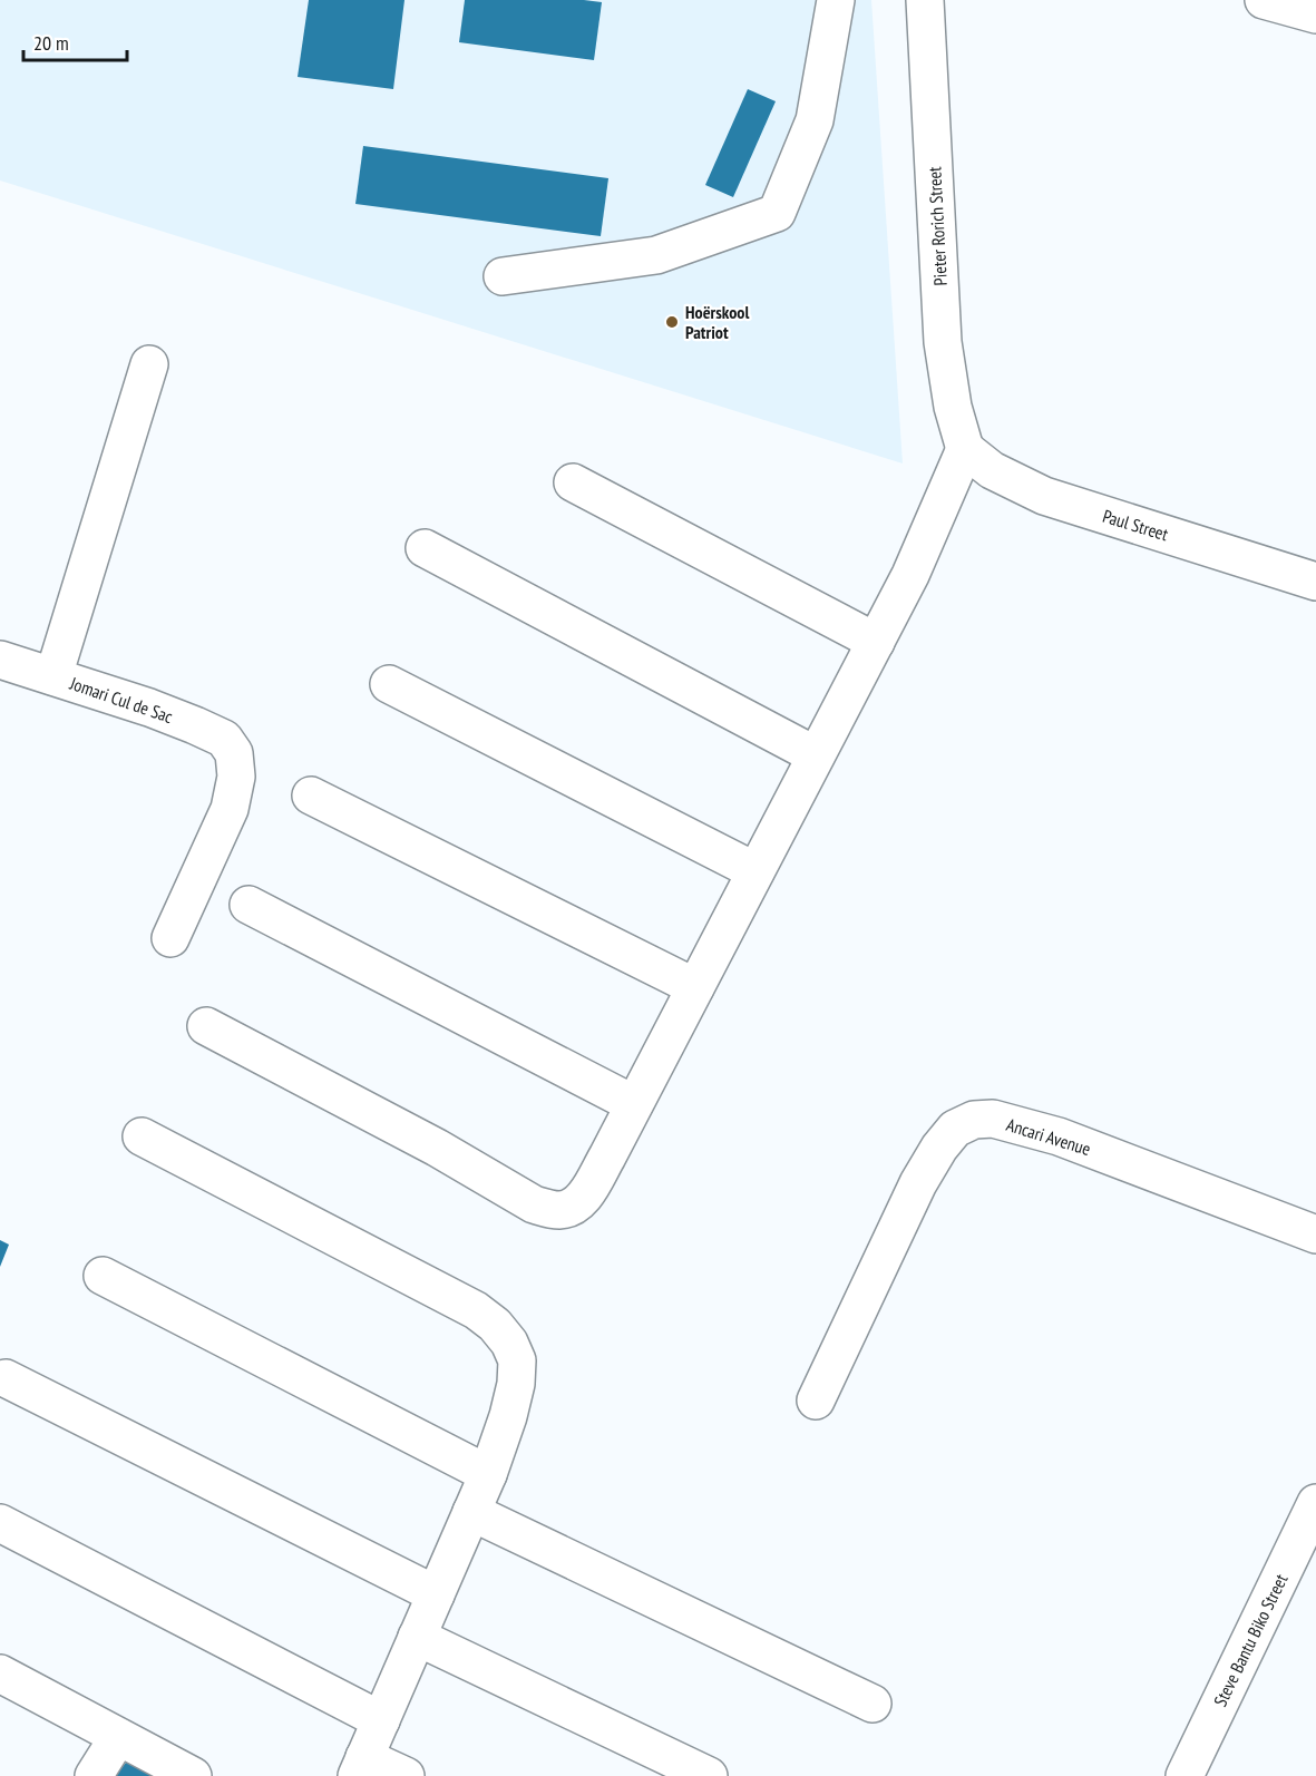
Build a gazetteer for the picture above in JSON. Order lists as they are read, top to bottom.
{
  "streets": {
    "street": [
      "Pieter Rorich Street",
      "Paul Street",
      "Jomari Cul de Sac",
      "Ancari Avenue",
      "Steve Bantu Biko Street"
    ]
  },
  "crossings": [
    ["Pieter Rorich Street", "Paul Street"]
  ],
  "places": ["Hoërskool Patriot"],
  "scale_bar": "20 m"
}
